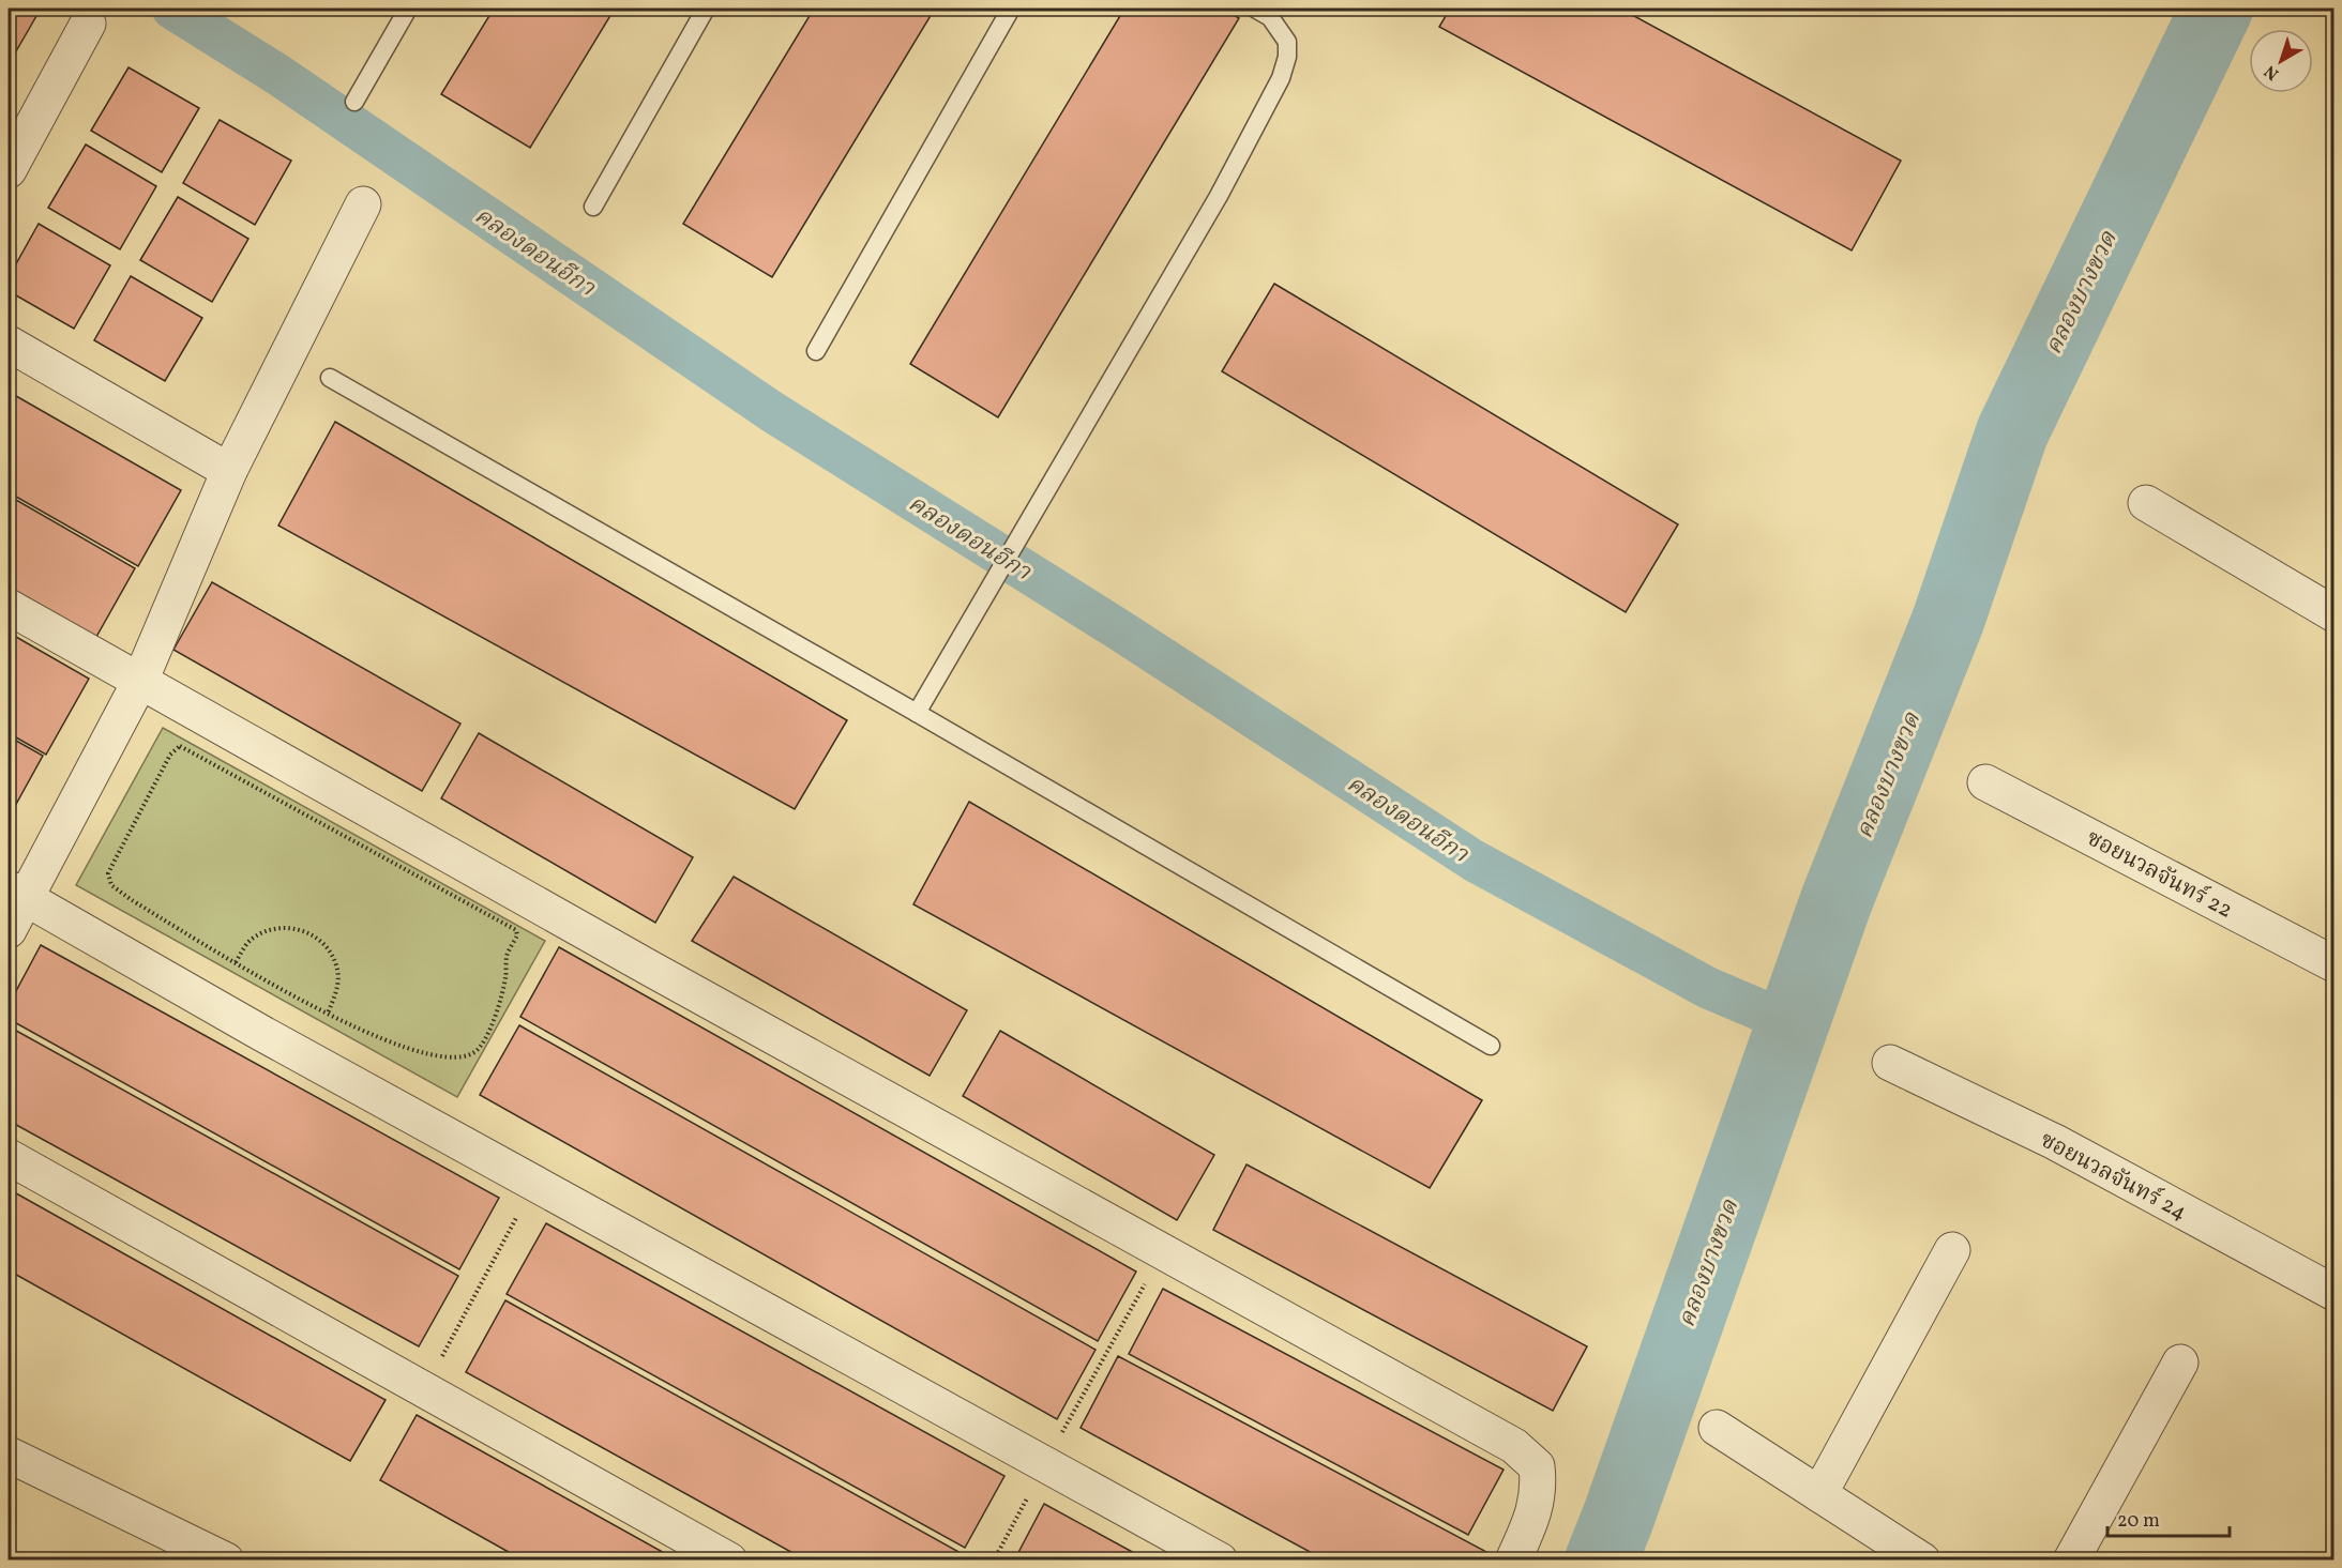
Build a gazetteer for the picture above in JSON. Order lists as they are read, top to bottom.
{
  "streets": {
    "street": ["ซอยนวลจันทร์ 22", "ซอยนวลจันทร์ 24"]
  },
  "water": ["คลองดอนอีกา", "คลองบางขวด"],
  "scale_bar": "20 m",
  "north": "bottom left"
}
